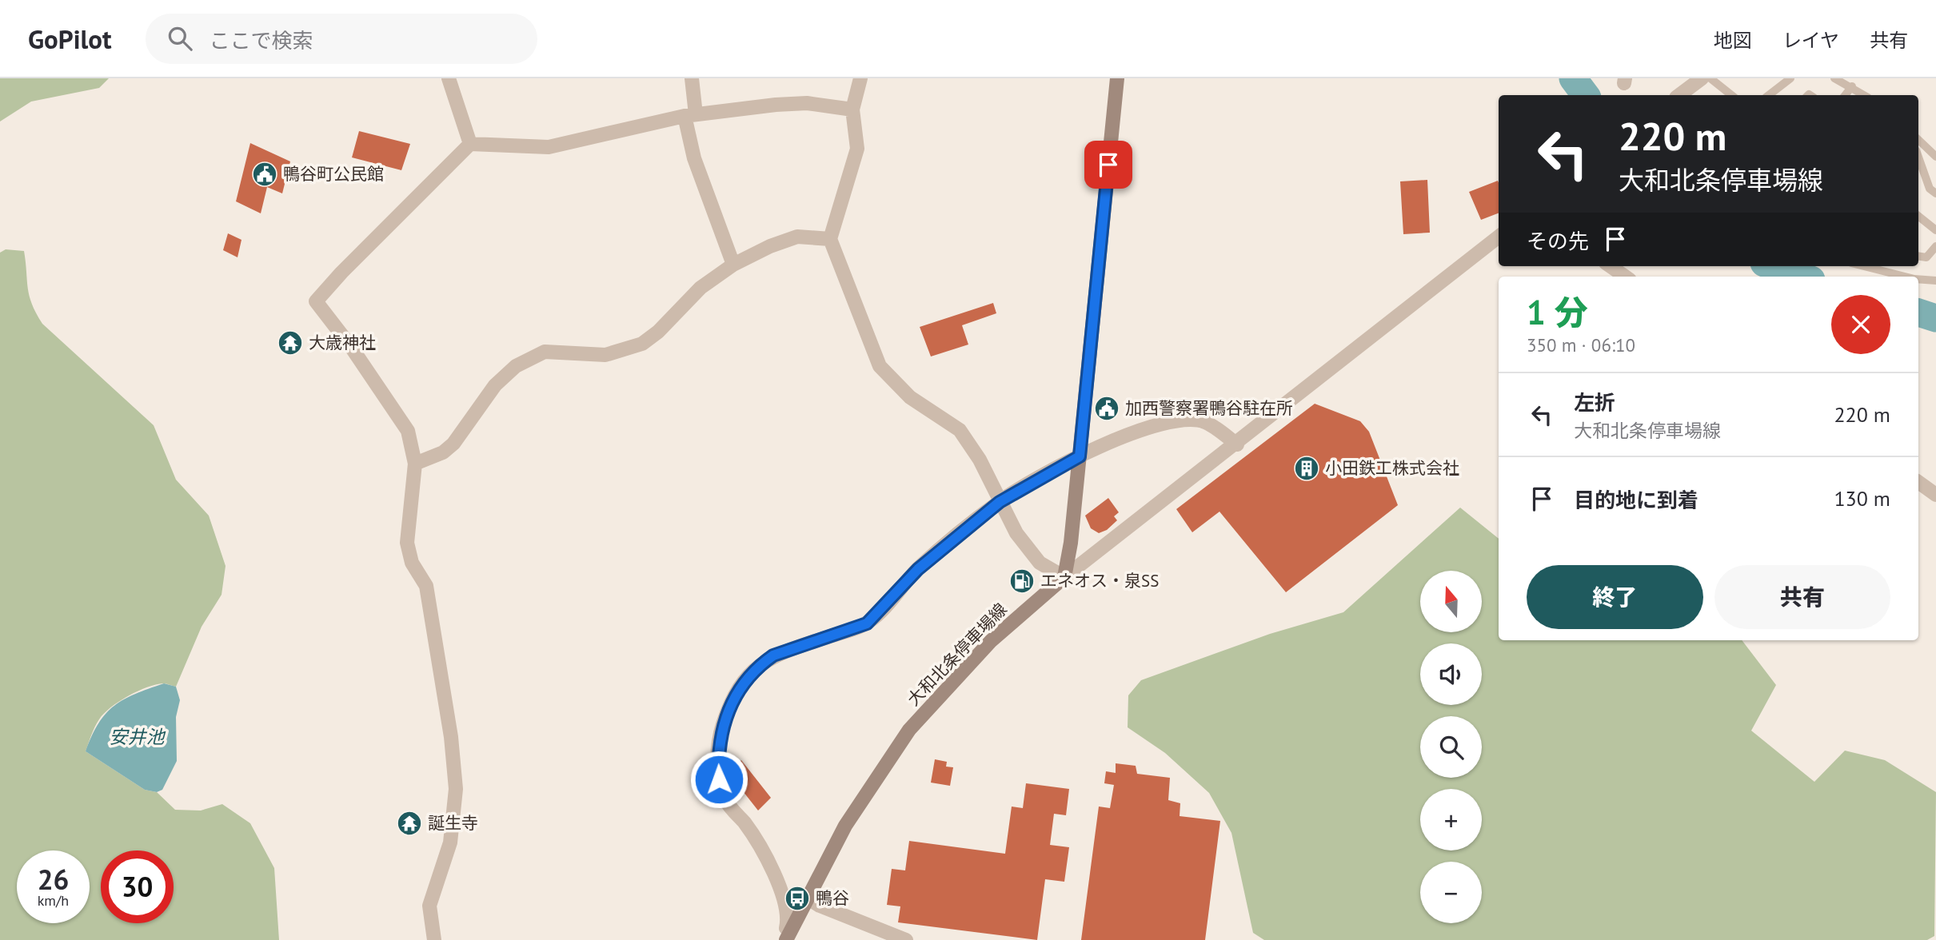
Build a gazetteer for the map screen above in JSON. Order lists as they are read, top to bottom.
{
  "streets": {
    "main road": ["大和北条停車場線"]
  },
  "water": ["安井池"],
  "places": {
    "public building": ["鴨谷町公民館", "加西警察署鴨谷駐在所"],
    "temple": ["大歳神社", "誕生寺"],
    "building": ["小田鉄工株式会社"],
    "fuel station": ["エネオス・泉SS"],
    "bus stop": ["鴨谷"]
  },
  "north": "top",
  "page": {
    "header": "GoPilot",
    "search": "ここで検索",
    "nav": ["地図", "レイヤ", "共有"],
    "turn": ["220 m", "大和北条停車場線"],
    "then": "その先",
    "heading": ["1 分", "350 m · 06:10"],
    "list": [
      {
        "name": "左折",
        "note": "大和北条停車場線",
        "value": "220 m"
      },
      {
        "name": "目的地に到着",
        "value": "130 m"
      }
    ],
    "buttons": ["終了", "共有"],
    "map_buttons": ["+", "−"],
    "speed": "26 km/h",
    "limit": "30"
  }
}
